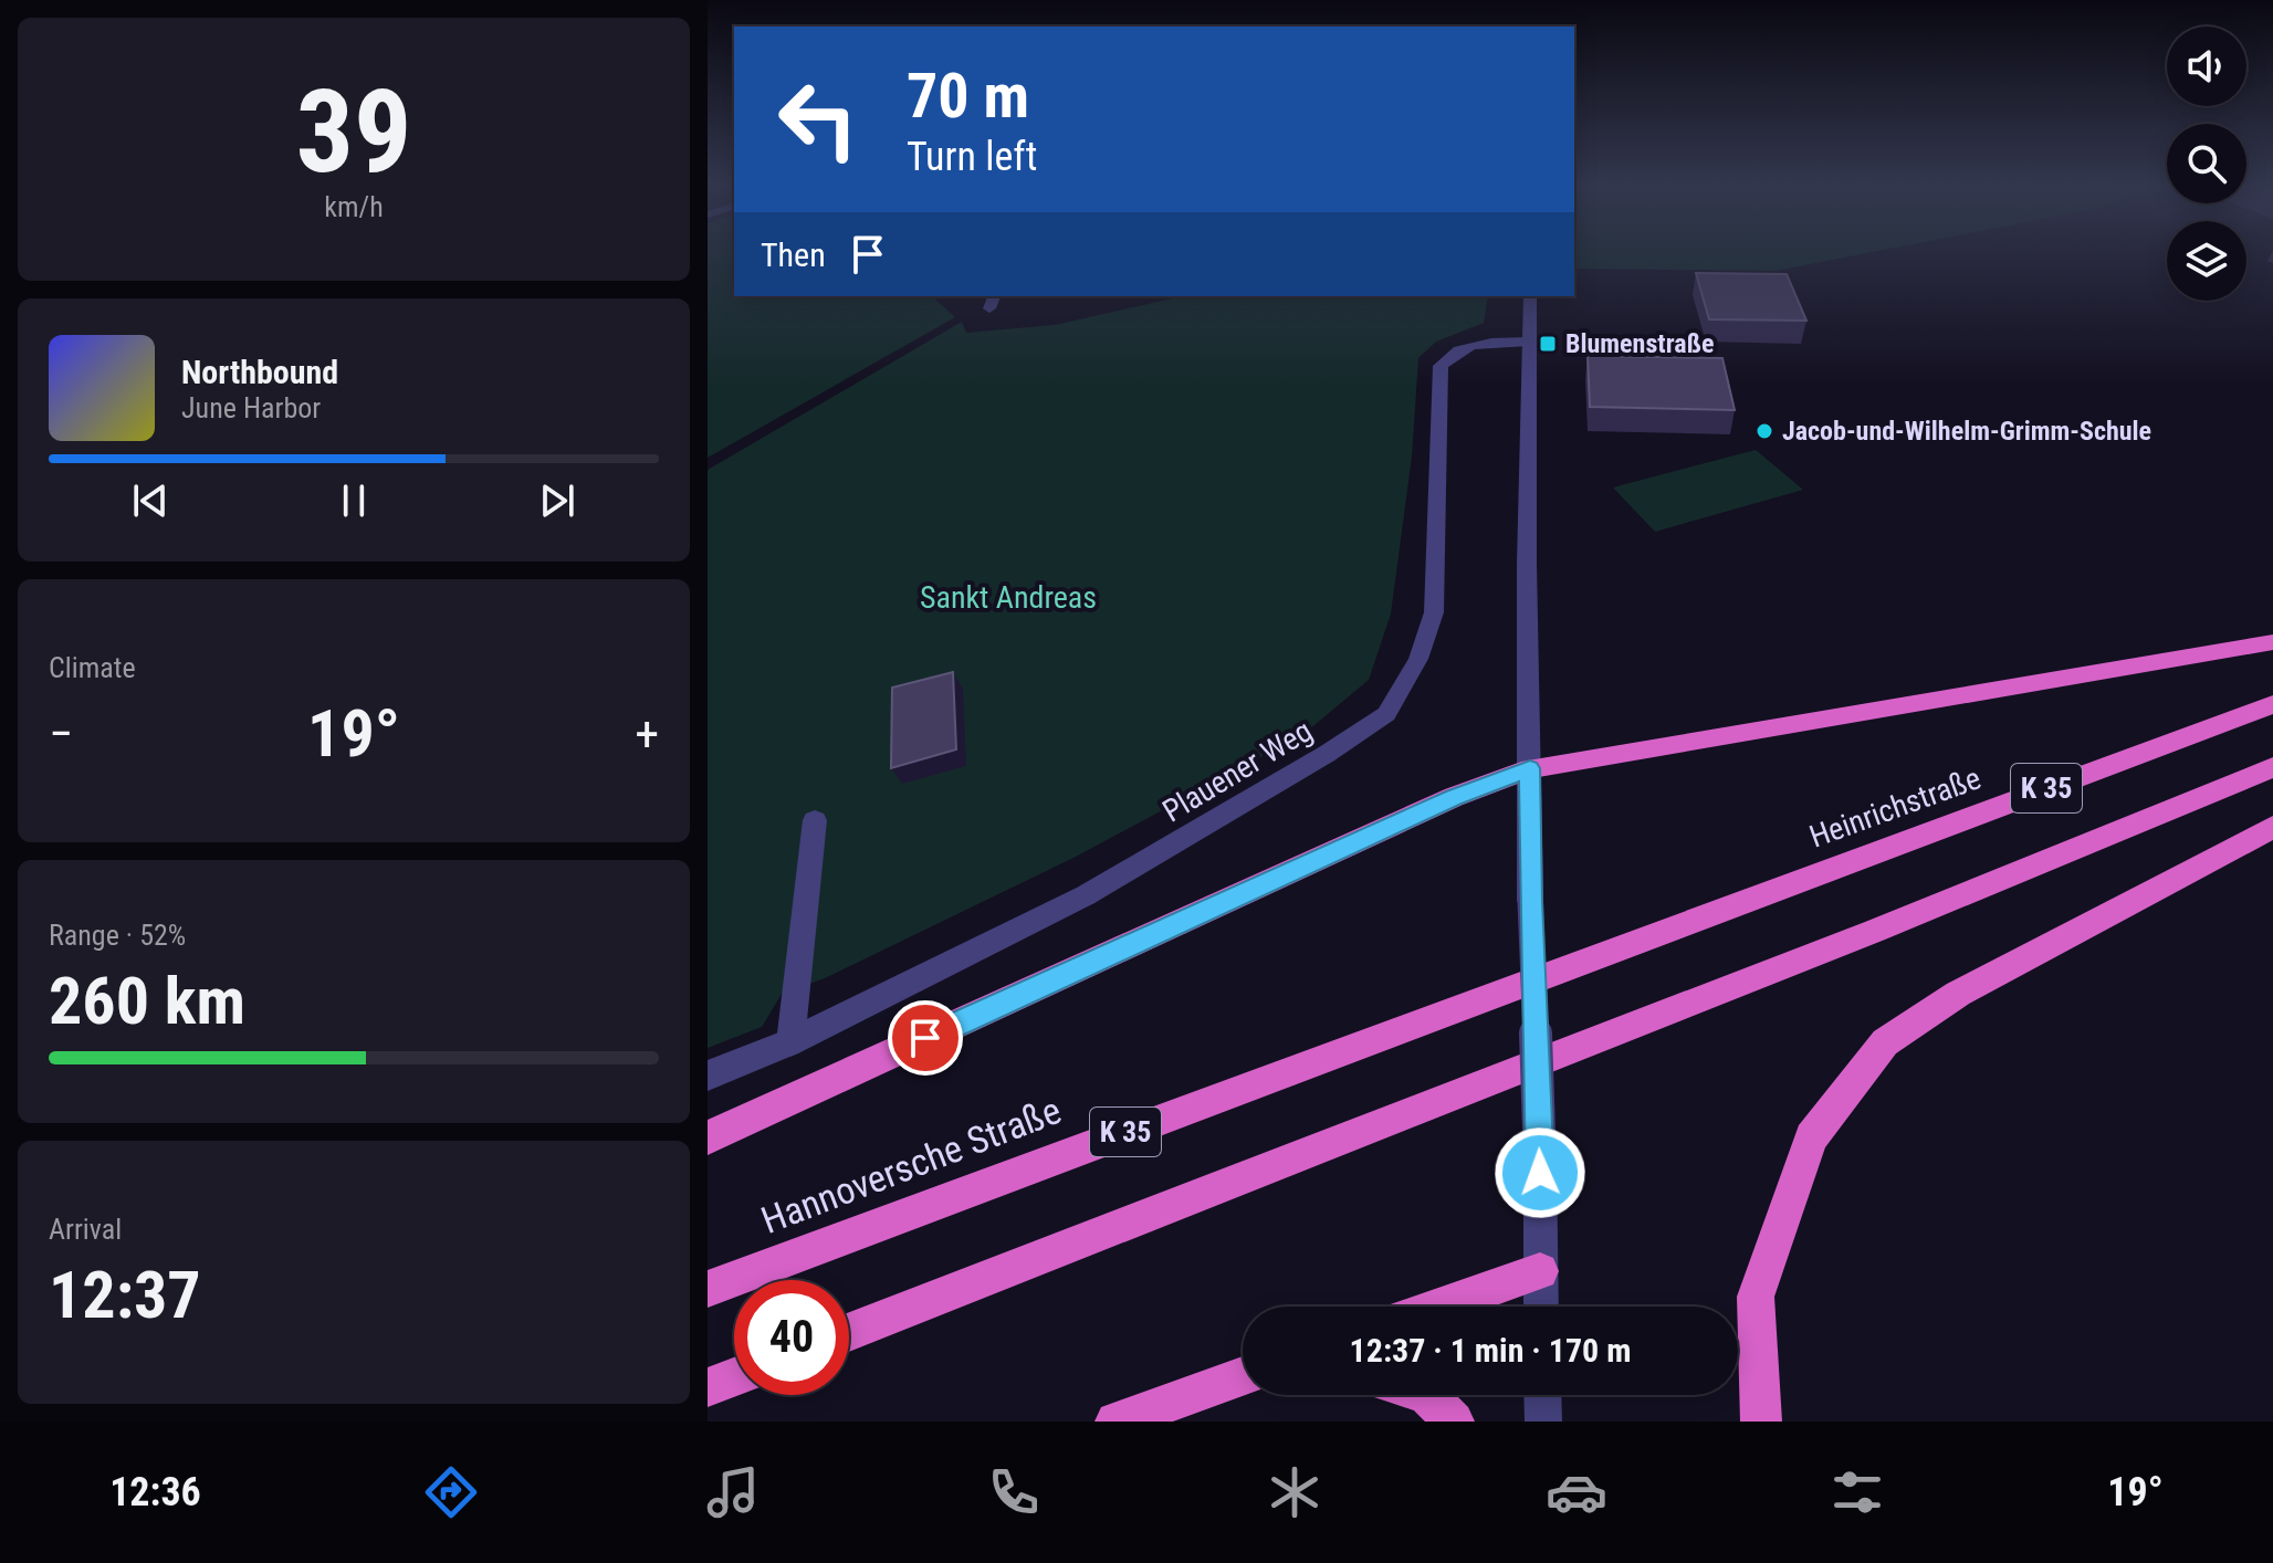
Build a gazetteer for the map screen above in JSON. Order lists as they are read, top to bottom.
{
  "streets": {
    "highway": ["K 35", "Heinrichstraße", "Hannoversche Straße"],
    "street": ["Plauener Weg"]
  },
  "crossings": [
    ["Heinrichstraße", "Hannoversche Straße"]
  ],
  "parks": ["Sankt Andreas"],
  "places": {
    "transit": ["Blumenstraße"],
    "other": ["Jacob-und-Wilhelm-Grimm-Schule"]
  },
  "page": {
    "tile": [
      ["39", "km/h"],
      "Climate",
      ["Range · 52%", "260 km"],
      ["Arrival", "12:37"]
    ],
    "turn": ["70 m", "Turn left"],
    "then": "Then",
    "song": ["Northbound", "June Harbor"],
    "heat": ["−", "19°", "+"],
    "limit": "40",
    "trip": "12:37 · 1 min · 170 m",
    "tabs": ["12:36", "19°"]
  }
}
